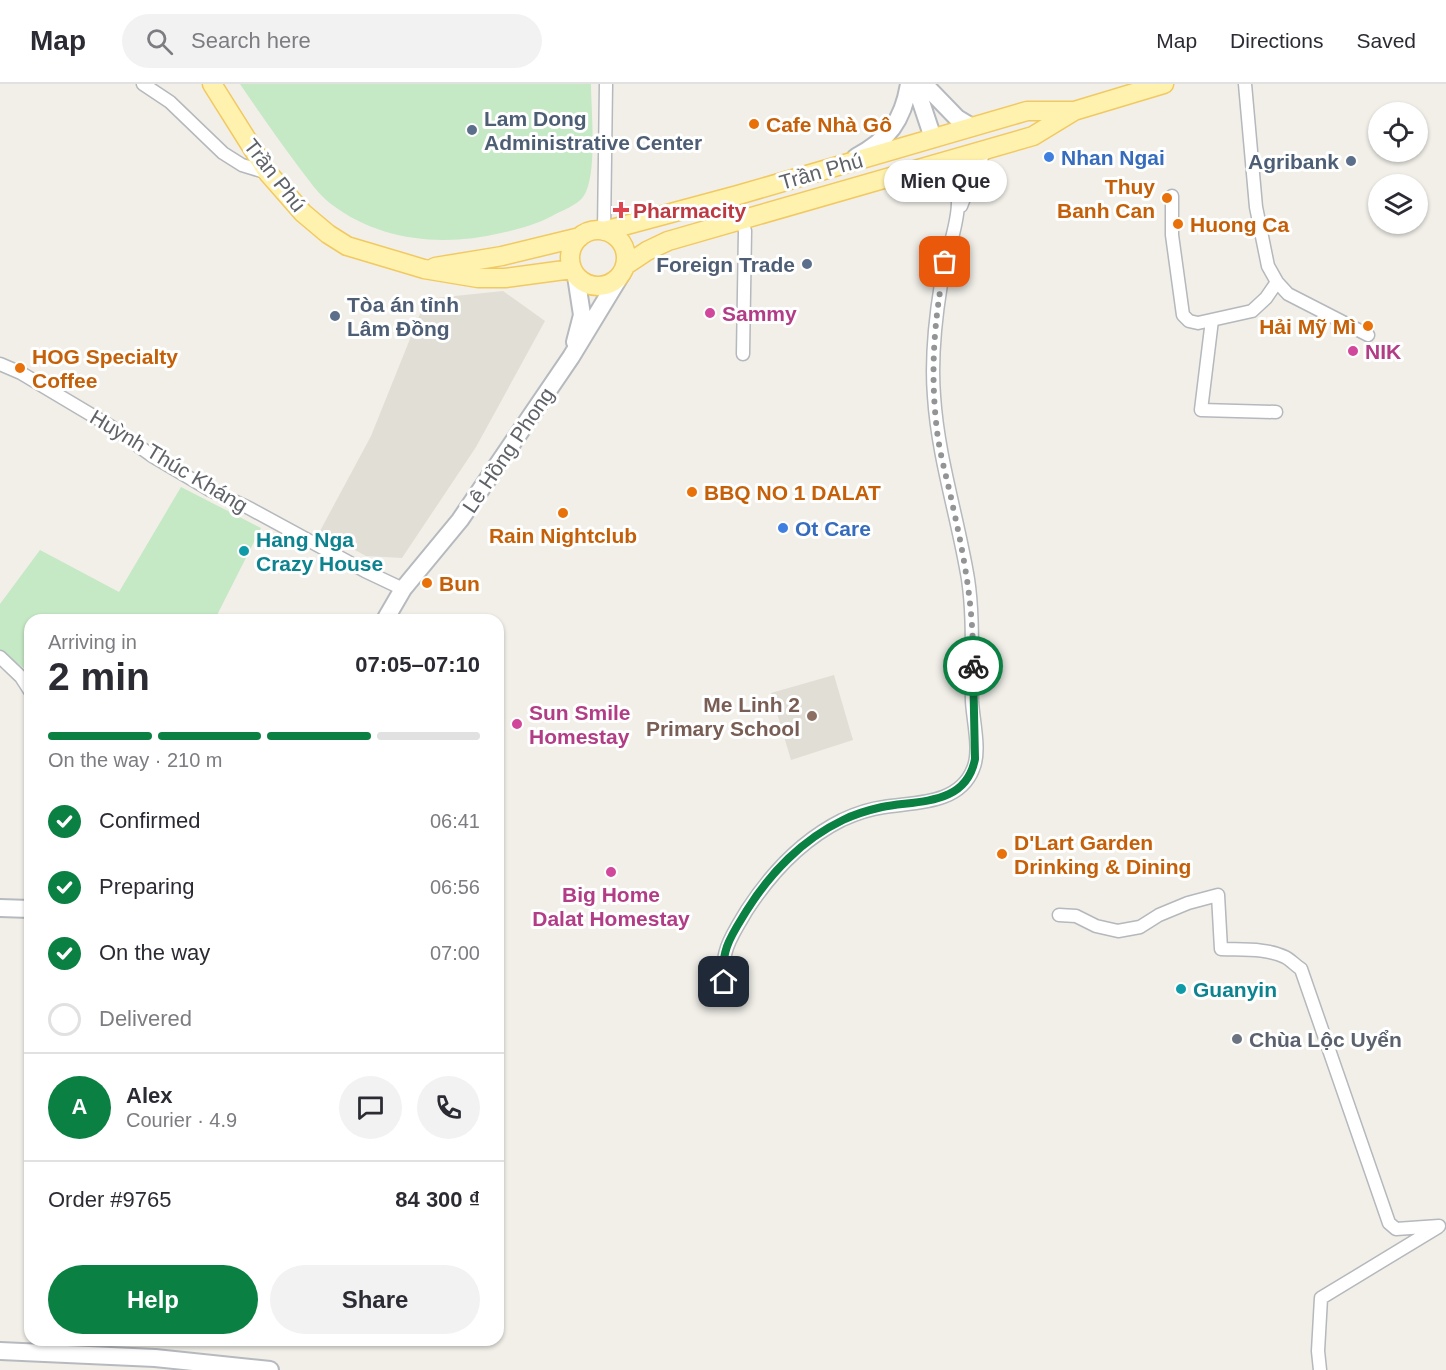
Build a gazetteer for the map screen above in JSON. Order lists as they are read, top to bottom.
{
  "streets": {
    "main road": ["Trần Phú"],
    "street": ["Lê Hồng Phong", "Huỳnh Thúc Kháng"]
  },
  "crossings": [
    ["Trần Phú", "Lê Hồng Phong"],
    ["Lê Hồng Phong", "Huỳnh Thúc Kháng"]
  ],
  "places": {
    "other": [
      "Cafe Nhà Gô",
      "Lam Dong Administrative Center",
      "Nhan Ngai",
      "Agribank",
      "Thuy Banh Can",
      "Huong Ca",
      "Mien Que",
      "Foreign Trade",
      "Sammy",
      "Tòa án tỉnh Lâm Đồng",
      "Hải Mỹ Mì",
      "NIK",
      "HOG Specialty Coffee",
      "BBQ NO 1 DALAT",
      "Rain Nightclub",
      "Ot Care",
      "Hang Nga Crazy House",
      "Bun",
      "Me Linh 2 Primary School",
      "Sun Smile Homestay",
      "D'Lart Garden Drinking & Dining",
      "Big Home Dalat Homestay",
      "Guanyin",
      "Chùa Lộc Uyển"
    ],
    "health": ["Pharmacity"]
  },
  "page": {
    "header": "Map",
    "search": "Search here",
    "nav": ["Map", "Directions", "Saved"],
    "bubble": "Mien Que",
    "heading": ["2 min", "Arriving in", "07:05–07:10"],
    "panel": [
      "Alex",
      "Courier · 4.9",
      "Order #9765",
      "84 300 ₫"
    ],
    "bar": "On the way · 210 m",
    "list": [
      ["Confirmed", "06:41"],
      ["Preparing", "06:56"],
      ["On the way", "07:00"],
      "Delivered"
    ],
    "round": "A",
    "buttons": ["Help", "Share"]
  }
}
